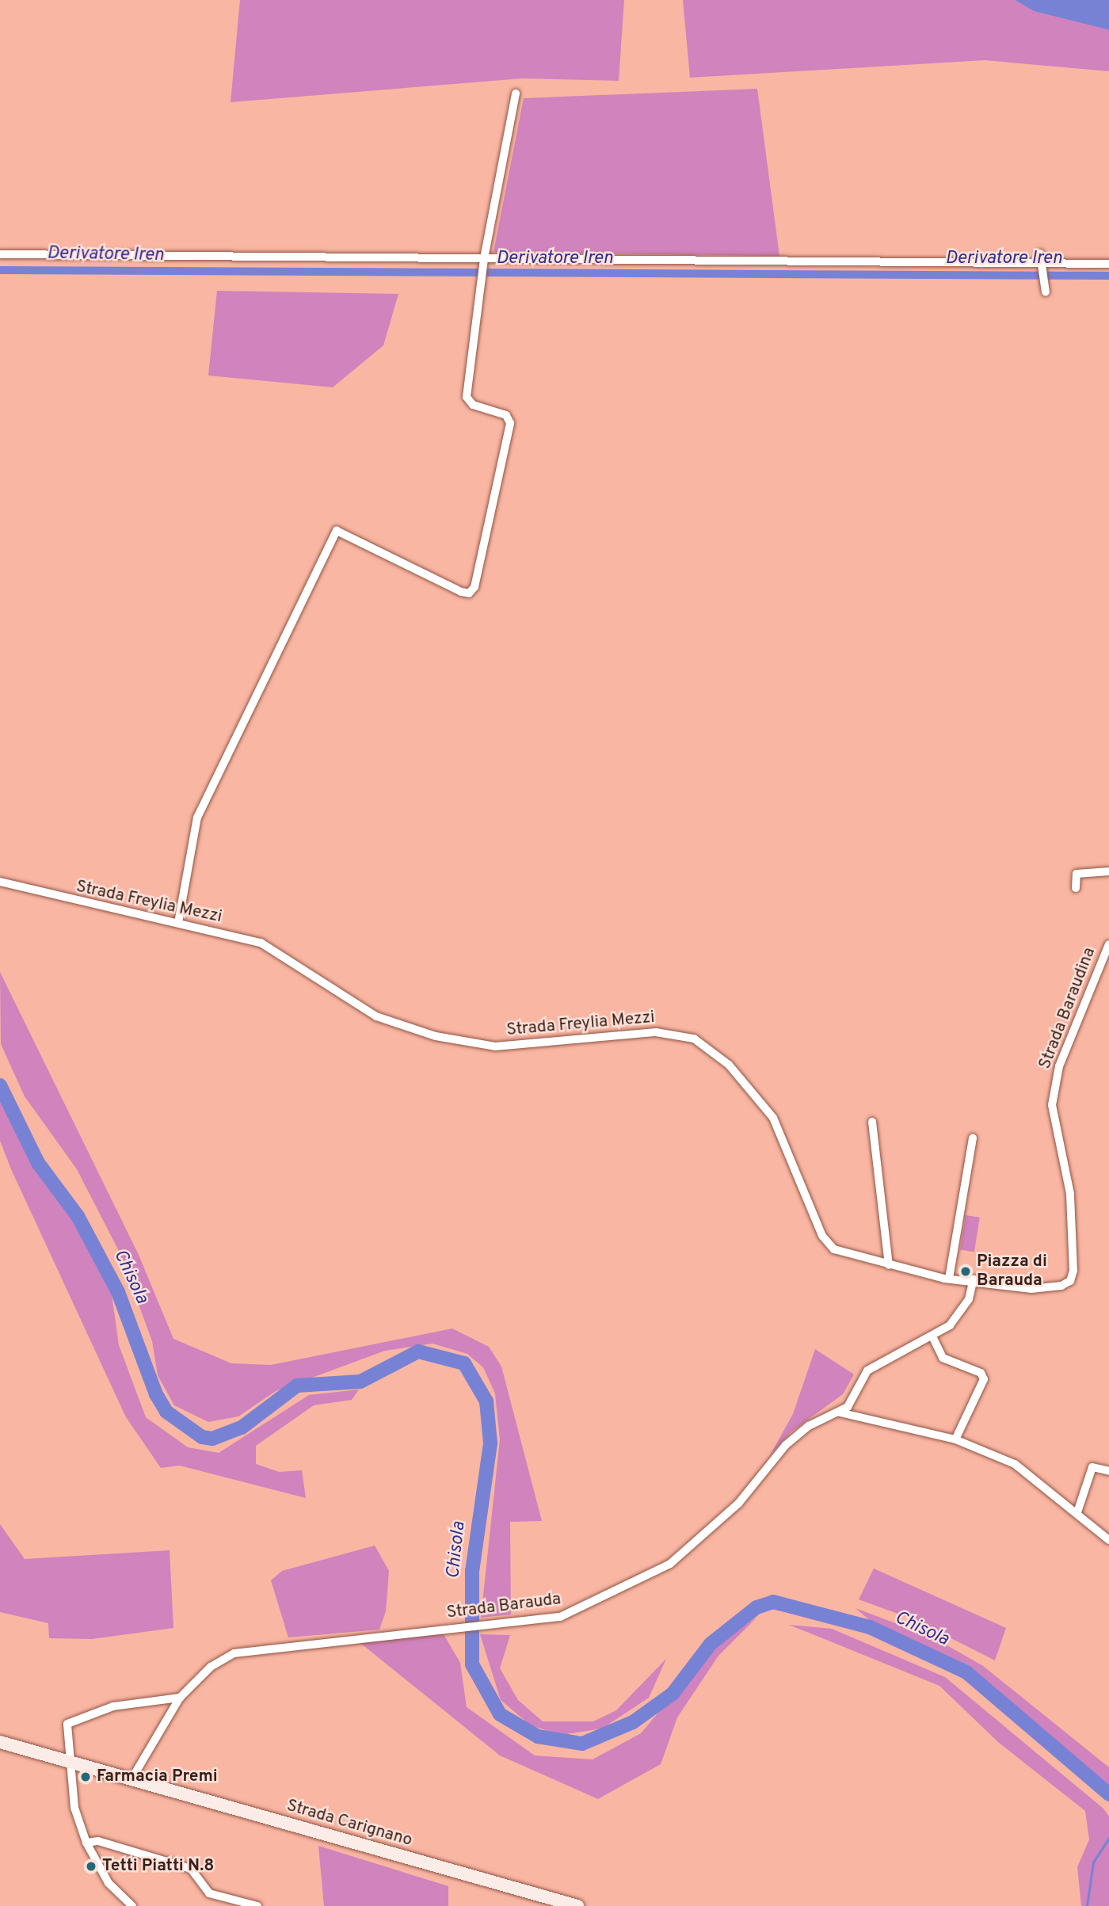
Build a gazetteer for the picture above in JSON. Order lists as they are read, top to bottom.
{
  "streets": {
    "main road": ["Strada Carignano"],
    "street": ["Strada Freylia Mezzi", "Strada Baraudina", "Strada Barauda"]
  },
  "crossings": [
    ["Strada Freylia Mezzi", "Strada Baraudina"],
    ["Strada Barauda", "Strada Carignano"]
  ],
  "water": ["Derivatore Iren", "Chisola"],
  "places": ["Piazza di Barauda", "Farmacia Premi", "Tetti Piatti N.8"]
}
